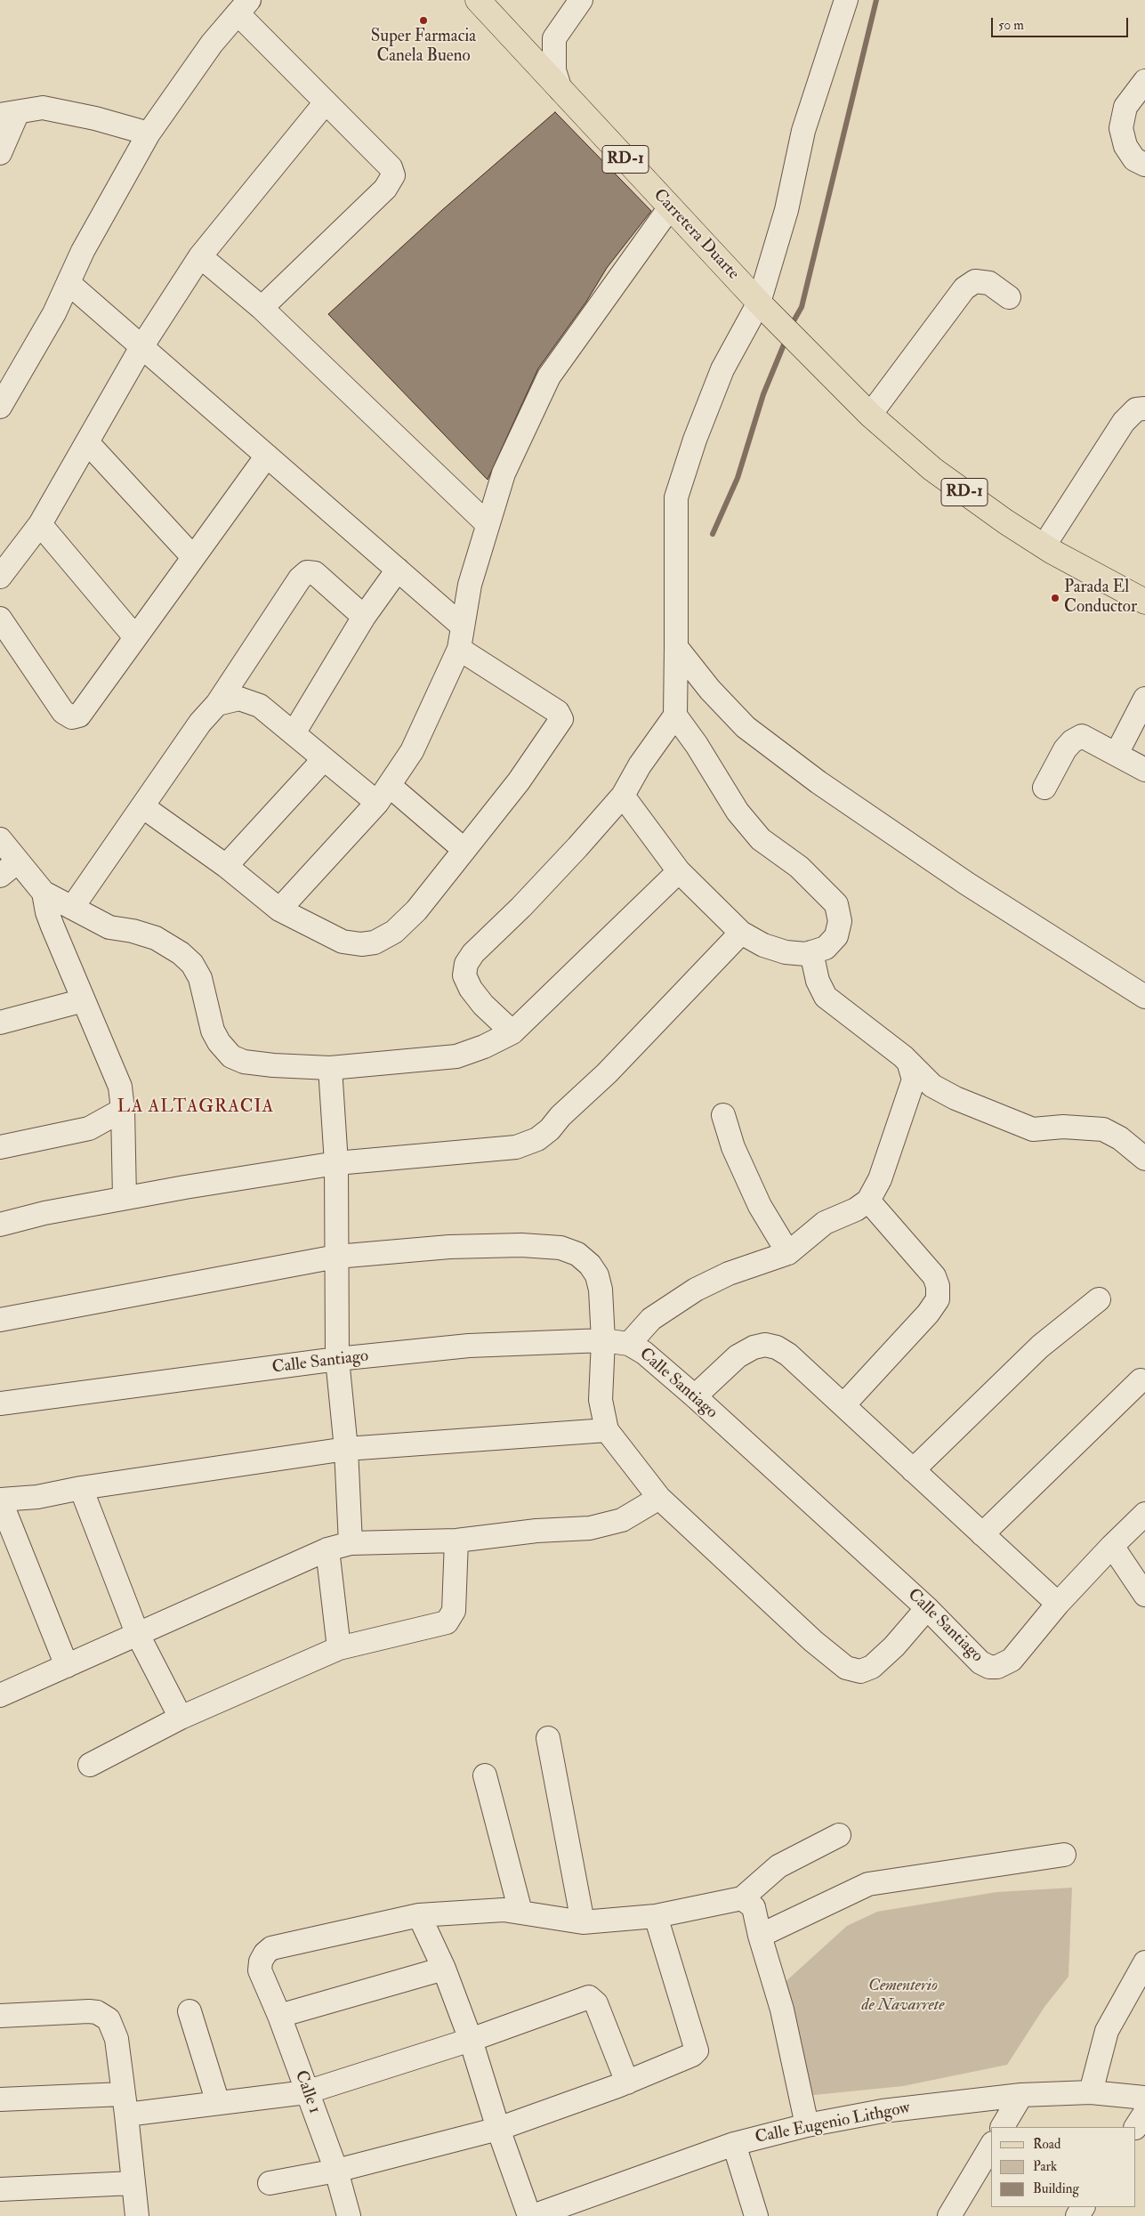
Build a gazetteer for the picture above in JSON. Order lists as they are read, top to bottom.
{
  "streets": {
    "main road": ["RD-1", "Carretera Duarte"],
    "street": ["Calle Santiago", "Calle 1", "Calle Eugenio Lithgow"]
  },
  "crossings": [
    ["RD-1", "Carretera Duarte"]
  ],
  "districts": ["LA ALTAGRACIA"],
  "parks": ["Cementerio de Navarrete"],
  "places": ["Super Farmacia Canela Bueno", "Parada El Conductor"],
  "legend": ["Road", "Park", "Building"],
  "scale_bar": "50 m"
}
